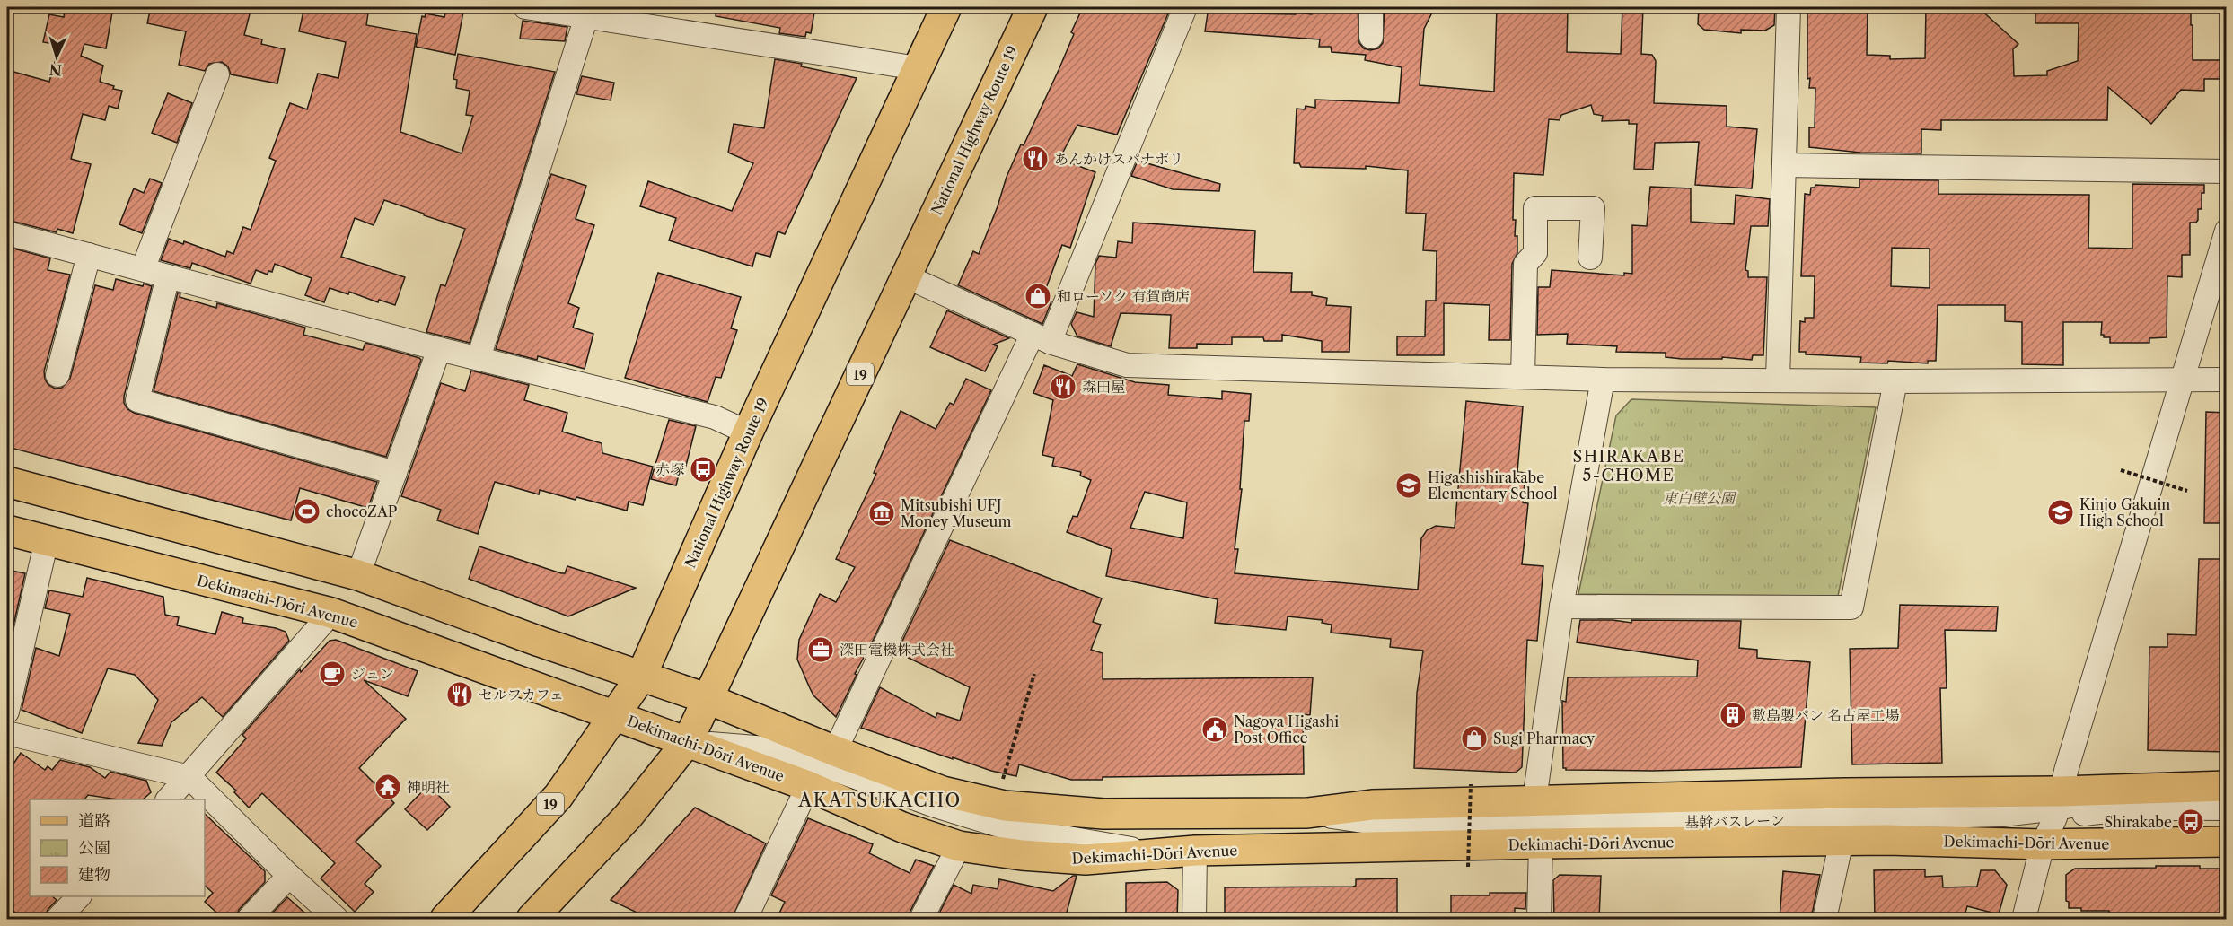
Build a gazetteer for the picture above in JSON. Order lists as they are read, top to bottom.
{
  "streets": {
    "main road": ["National Highway Route 19", "19", "Dekimachi-Dōri Avenue"]
  },
  "crossings": [
    ["National Highway Route 19", "Dekimachi-Dōri Avenue"]
  ],
  "districts": ["SHIRAKABE 5-CHOME", "AKATSUKACHO"],
  "parks": ["東白壁公園"],
  "places": {
    "restaurant": ["あんかけスパナポリ", "森田屋", "セルフカフェ"],
    "shop": ["和ローソク 有賀商店", "Sugi Pharmacy"],
    "bus stop": ["赤塚", "Shirakabe"],
    "school or university": ["Higashishirakabe Elementary School", "Kinjo Gakuin High School"],
    "sports": ["chocoZAP"],
    "museum": ["Mitsubishi UFJ Money Museum"],
    "office": ["深田電機株式会社"],
    "cafe": ["ジュン"],
    "building": ["敷島製パン 名古屋工場"],
    "public building": ["Nagoya Higashi Post Office"],
    "temple": ["神明社"]
  },
  "legend": ["道路", "公園", "建物"],
  "north": "bottom"
}
